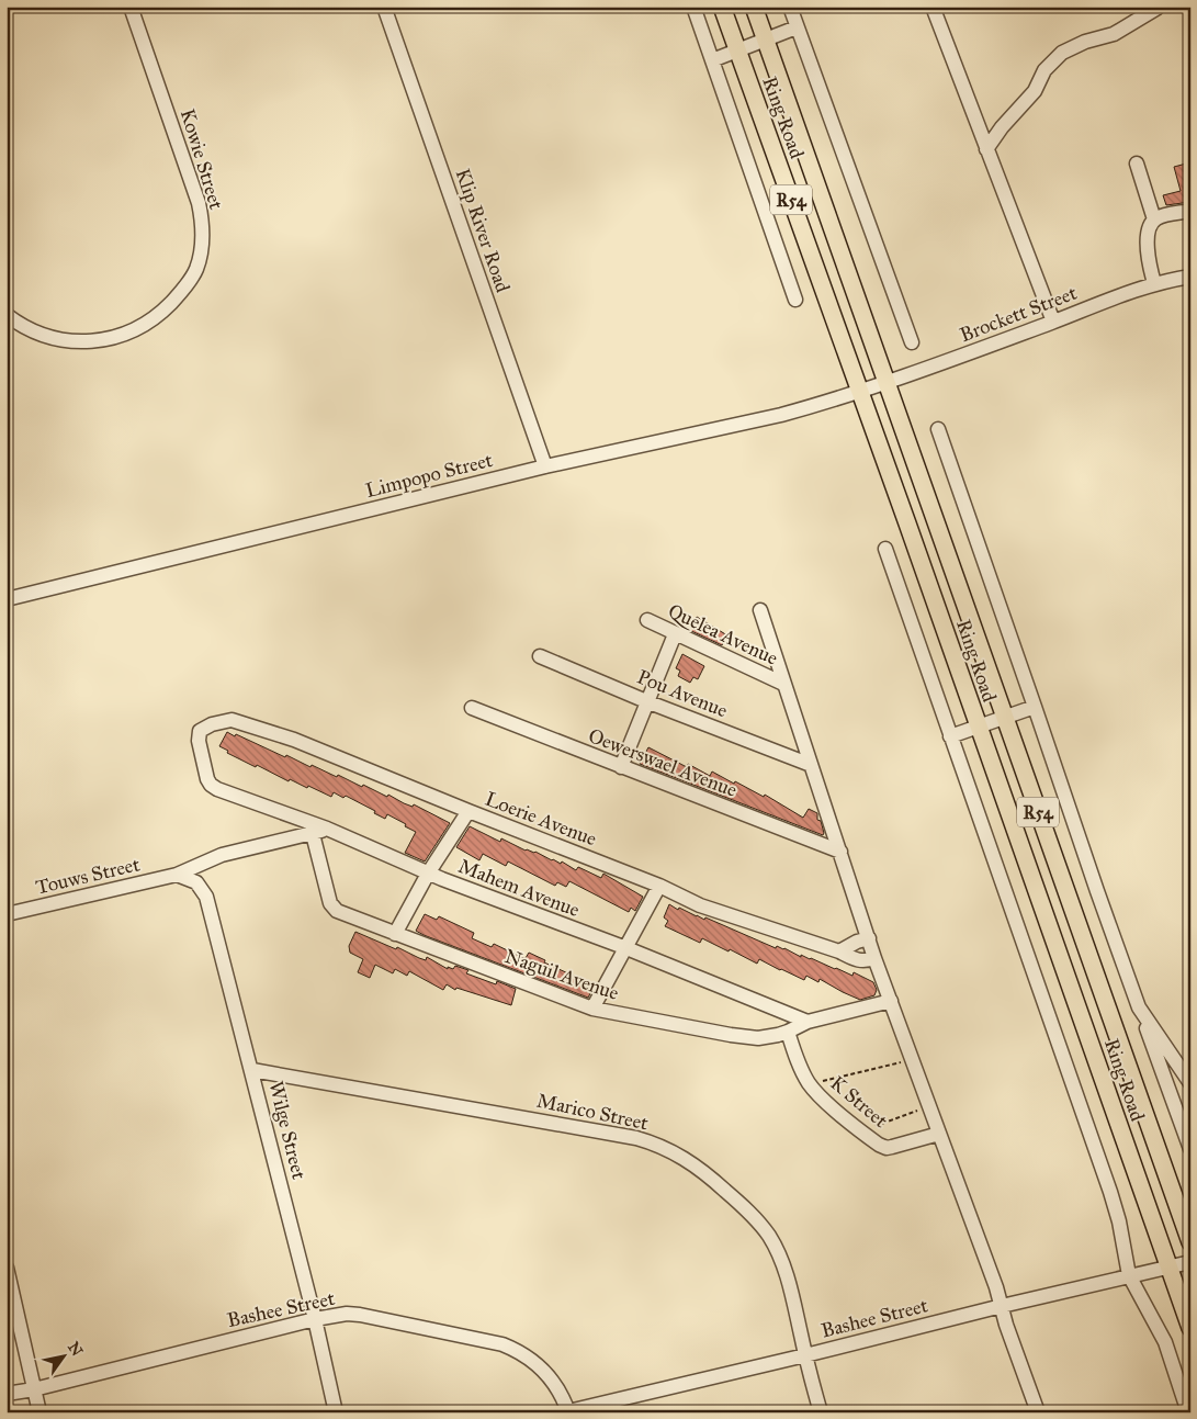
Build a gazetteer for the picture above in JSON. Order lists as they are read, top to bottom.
{
  "streets": {
    "main road": ["Ring Road", "R54"],
    "street": [
      "Kowie Street",
      "Klip River Road",
      "Brockett Street",
      "Limpopo Street",
      "Quelea Avenue",
      "Pou Avenue",
      "Oewerswael Avenue",
      "Loerie Avenue",
      "Touws Street",
      "Mahem Avenue",
      "Naguil Avenue",
      "K Street",
      "Marico Street",
      "Wilge Street",
      "Bashee Street"
    ]
  },
  "crossings": [
    ["Ring Road", "Brockett Street"],
    ["Ring Road", "Limpopo Street"],
    ["Ring Road", "Bashee Street"],
    ["Klip River Road", "Limpopo Street"],
    ["Brockett Street", "Limpopo Street"],
    ["Loerie Avenue", "Mahem Avenue"],
    ["Touws Street", "Mahem Avenue"],
    ["Touws Street", "Naguil Avenue"],
    ["Touws Street", "Wilge Street"],
    ["Mahem Avenue", "Naguil Avenue"],
    ["Naguil Avenue", "K Street"],
    ["Marico Street", "Wilge Street"],
    ["Marico Street", "Bashee Street"],
    ["Wilge Street", "Bashee Street"]
  ],
  "north": "top right"
}
